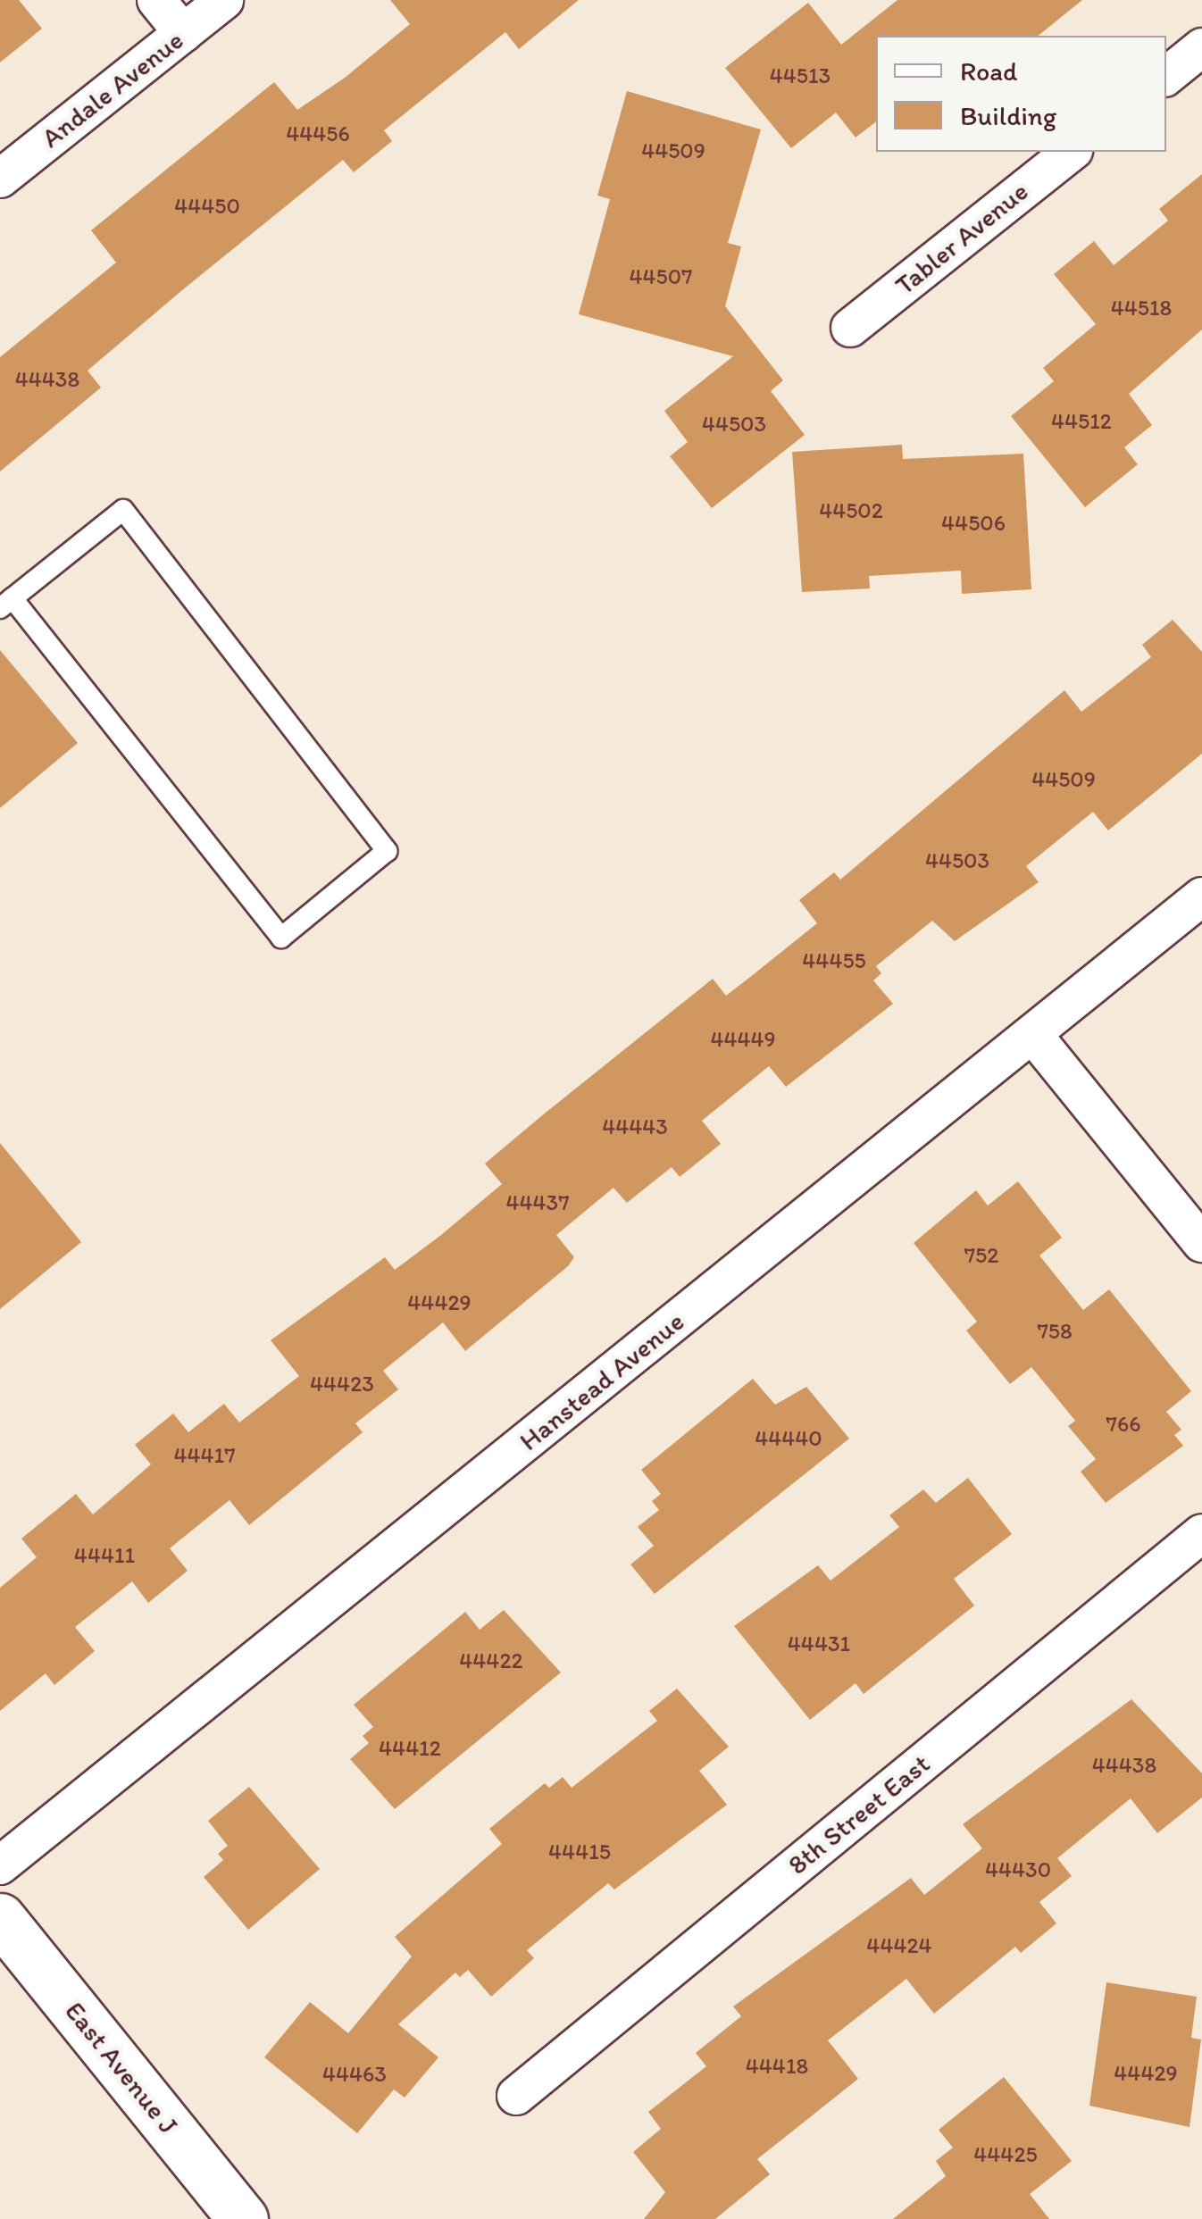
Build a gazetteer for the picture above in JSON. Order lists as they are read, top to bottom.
{
  "streets": {
    "main road": ["East Avenue J"],
    "street": [
      "Andale Avenue",
      "Tabler Avenue",
      "Hanstead Avenue",
      "8th Street East"
    ]
  },
  "house_numbers": [
    "44513",
    "44456",
    "44509",
    "44450",
    "44507",
    "44518",
    "44438",
    "44512",
    "44503",
    "44502",
    "44506",
    "44509",
    "44503",
    "44455",
    "44449",
    "44443",
    "44437",
    "752",
    "44429",
    "758",
    "44423",
    "766",
    "44440",
    "44417",
    "44411",
    "44431",
    "44422",
    "44412",
    "44438",
    "44415",
    "44430",
    "44424",
    "44418",
    "44429",
    "44463",
    "44425"
  ],
  "legend": ["Road", "Building"]
}
